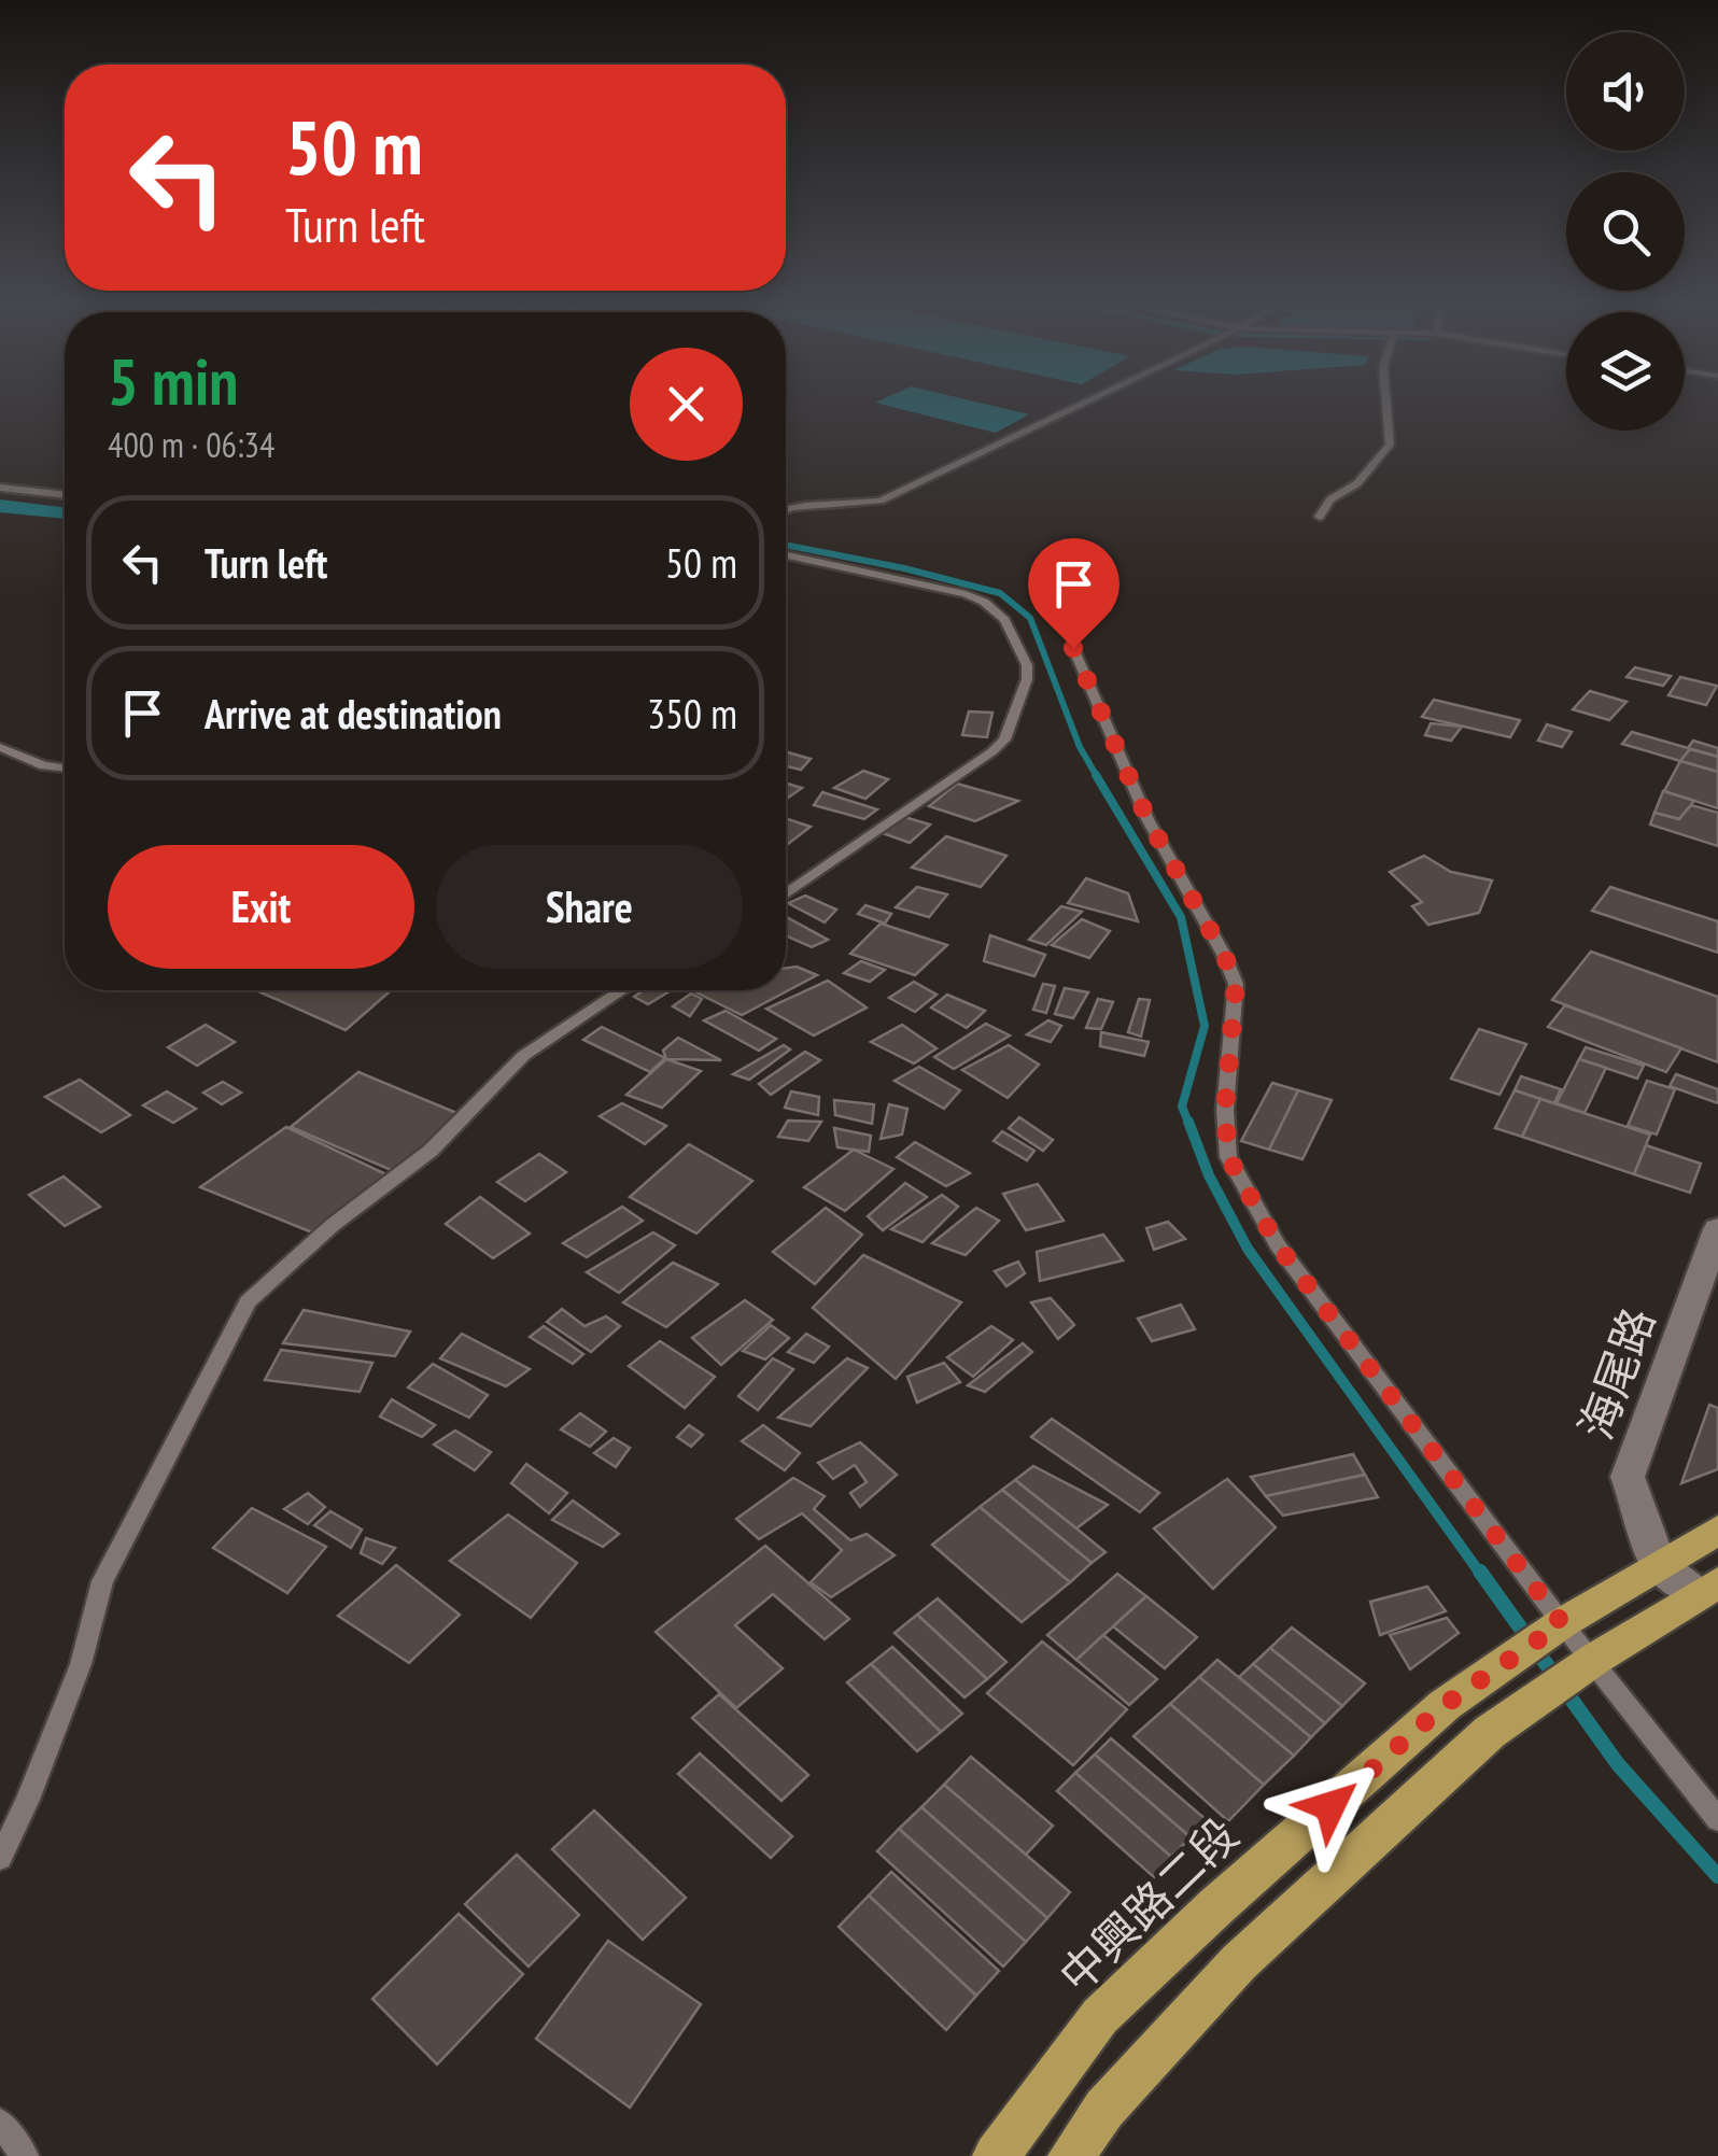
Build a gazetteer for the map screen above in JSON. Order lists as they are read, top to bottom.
{
  "streets": {
    "main road": ["中興路二段"],
    "street": ["海尾路"]
  },
  "crossings": [
    ["海尾路", "中興路二段"]
  ],
  "page": {
    "turn": ["50 m", "Turn left"],
    "heading": ["5 min", "400 m · 06:34"],
    "list": [
      {
        "name": "Turn left",
        "value": "50 m"
      },
      {
        "name": "Arrive at destination",
        "value": "350 m"
      }
    ],
    "buttons": ["Exit", "Share"]
  }
}
